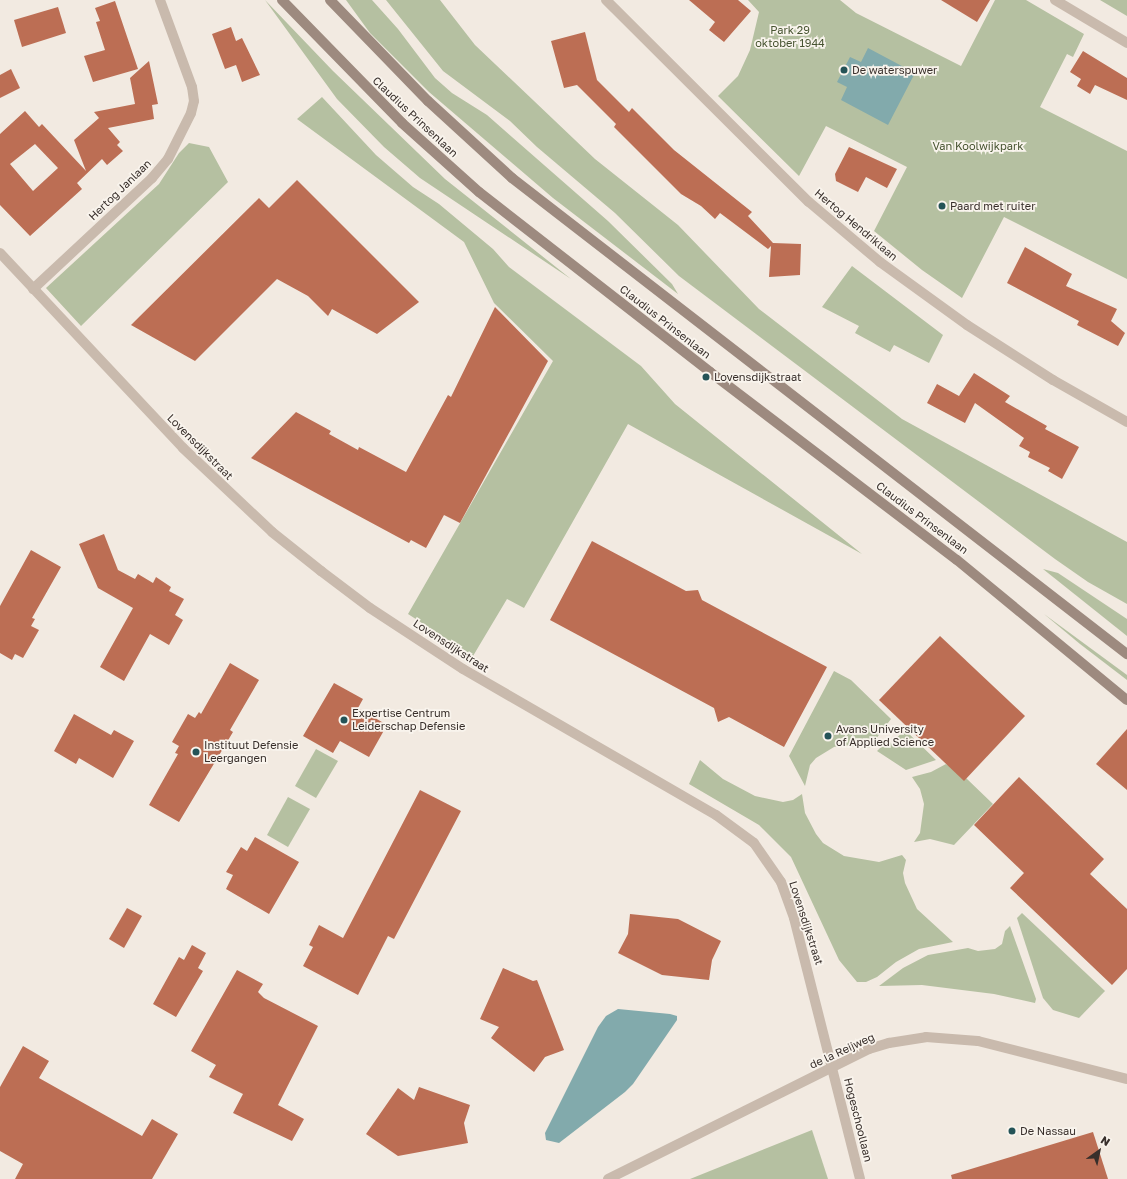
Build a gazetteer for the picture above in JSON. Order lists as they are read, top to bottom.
{
  "streets": {
    "main road": ["Claudius Prinsenlaan"],
    "street": [
      "Hertog Janlaan",
      "Hertog Hendriklaan",
      "Lovensdijkstraat",
      "de la Reijweg",
      "Hogeschoollaan"
    ]
  },
  "crossings": [
    ["Hertog Janlaan", "Lovensdijkstraat"],
    ["Lovensdijkstraat", "de la Reijweg"],
    ["Lovensdijkstraat", "Hogeschoollaan"],
    ["de la Reijweg", "Hogeschoollaan"]
  ],
  "parks": ["Park 29 oktober 1944", "Van Koolwijkpark"],
  "places": [
    "De waterspuwer",
    "Paard met ruiter",
    "Lovensdijkstraat",
    "Expertise Centrum Leiderschap Defensie",
    "Avans University of Applied Science",
    "Instituut Defensie Leergangen",
    "De Nassau"
  ],
  "north": "top right"
}
